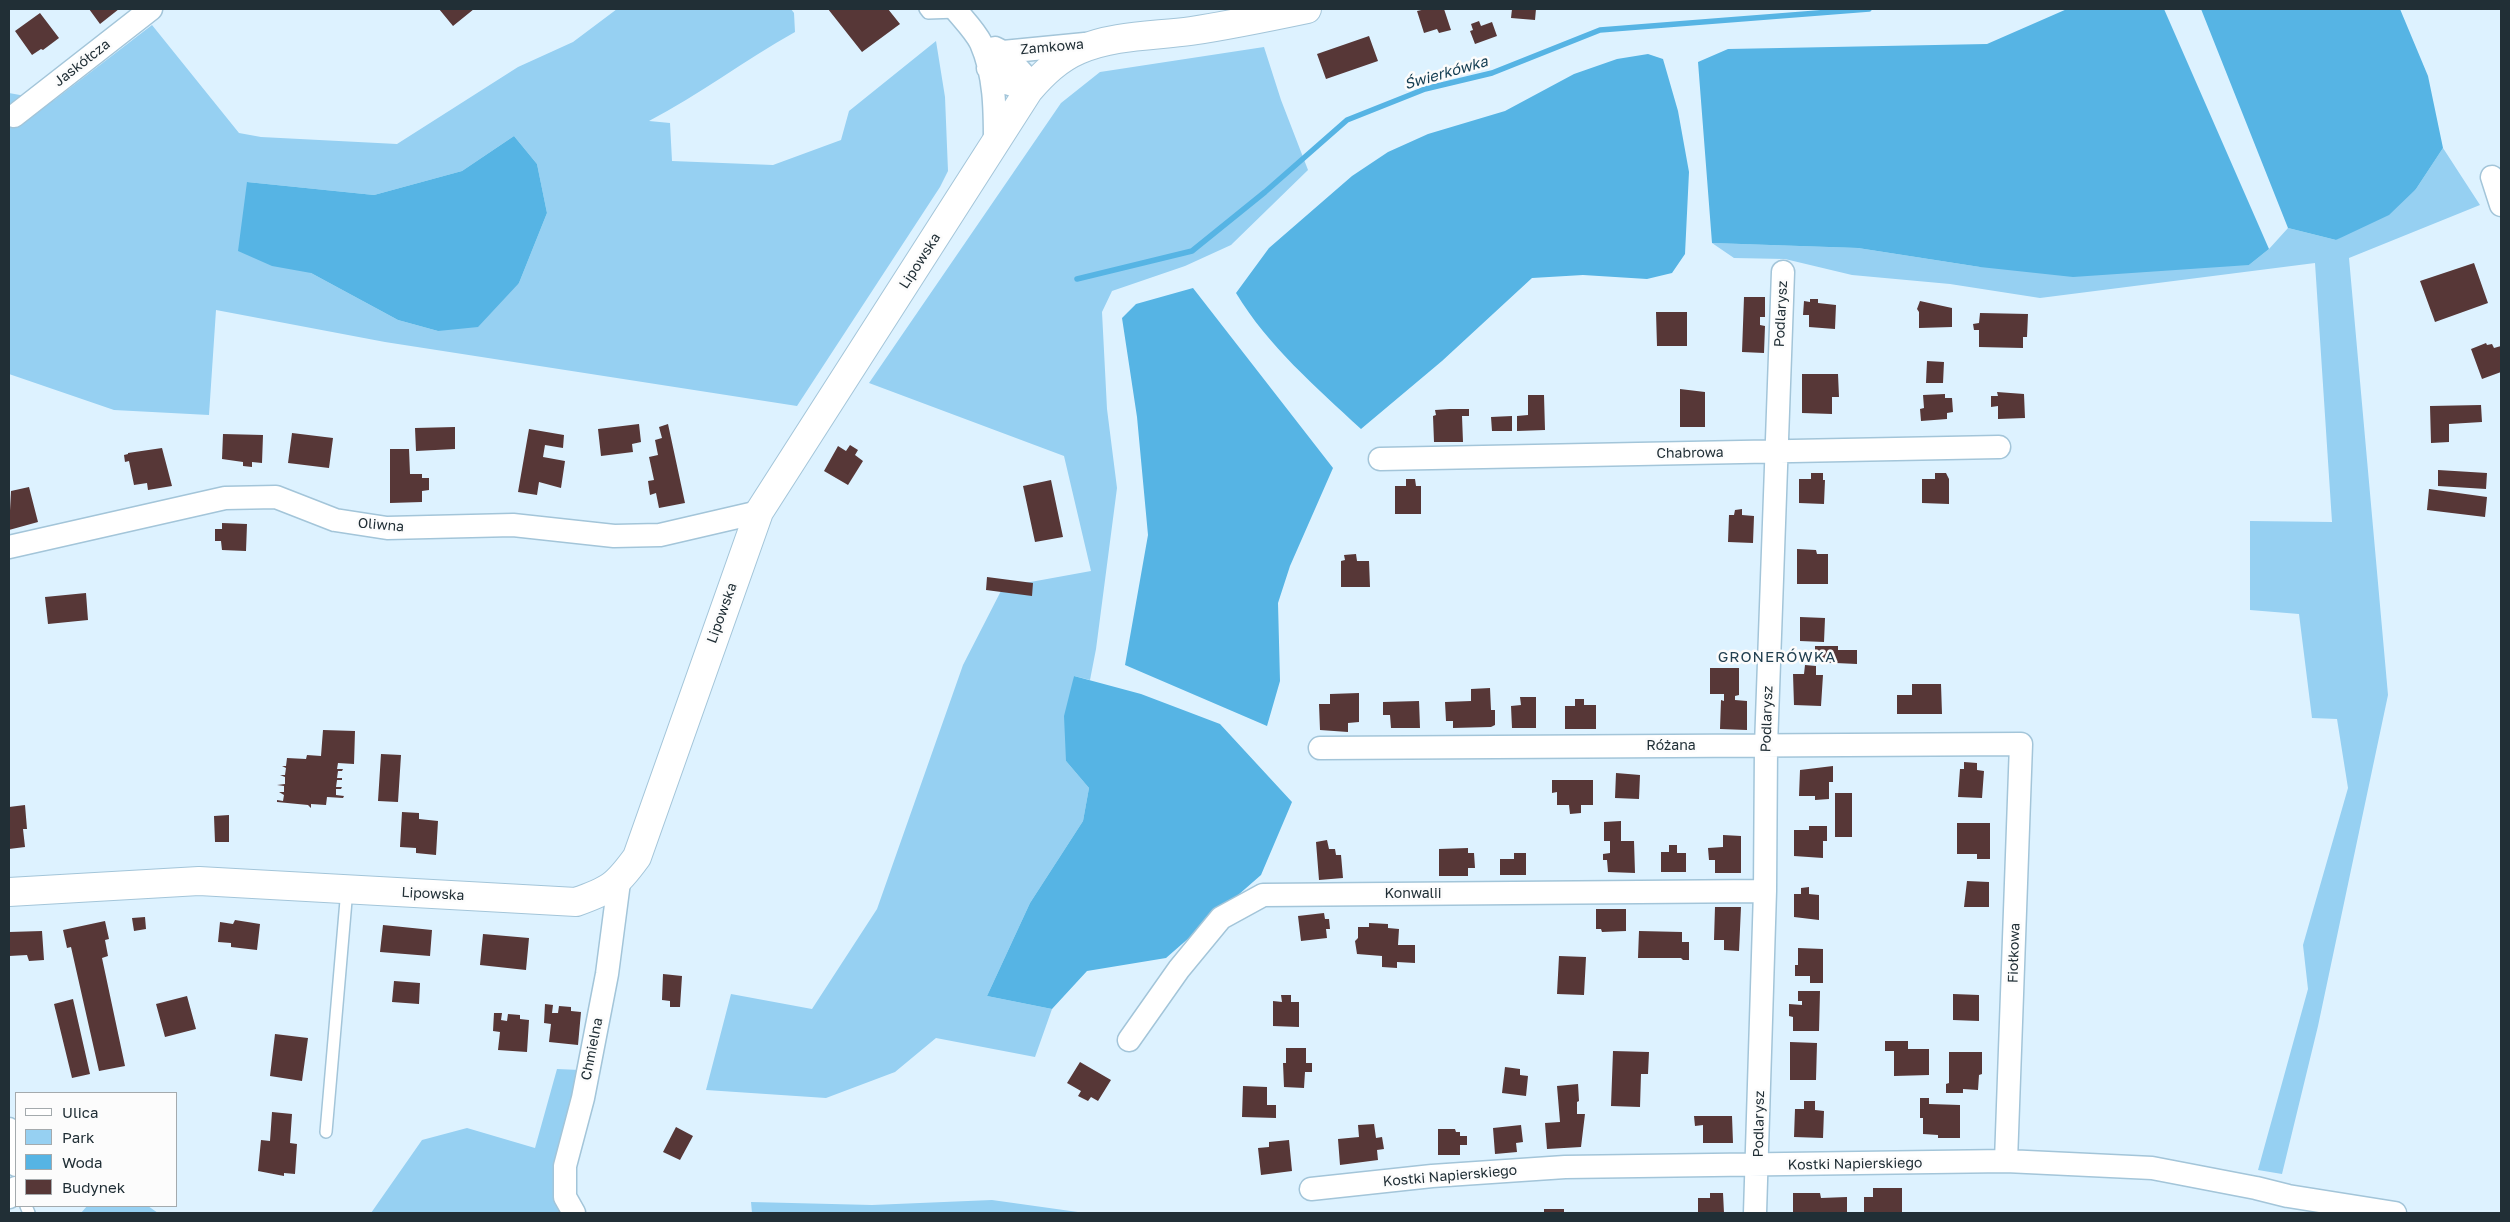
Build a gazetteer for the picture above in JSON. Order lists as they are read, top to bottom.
{
  "streets": {
    "street": [
      "Zamkowa",
      "Jaskółcza",
      "Lipowska",
      "Podlarysz",
      "Chabrowa",
      "Oliwna",
      "Różana",
      "Konwalii",
      "Fiołkowa",
      "Chmielna",
      "Kostki Napierskiego"
    ]
  },
  "crossings": [
    ["Zamkowa", "Lipowska"],
    ["Lipowska", "Oliwna"],
    ["Lipowska", "Chmielna"],
    ["Podlarysz", "Chabrowa"],
    ["Podlarysz", "Różana"],
    ["Podlarysz", "Konwalii"],
    ["Podlarysz", "Kostki Napierskiego"],
    ["Różana", "Fiołkowa"],
    ["Fiołkowa", "Kostki Napierskiego"]
  ],
  "districts": ["GRONERÓWKA"],
  "water": ["Świerkówka"],
  "legend": [
    "Ulica",
    "Park",
    "Woda",
    "Budynek"
  ]
}
